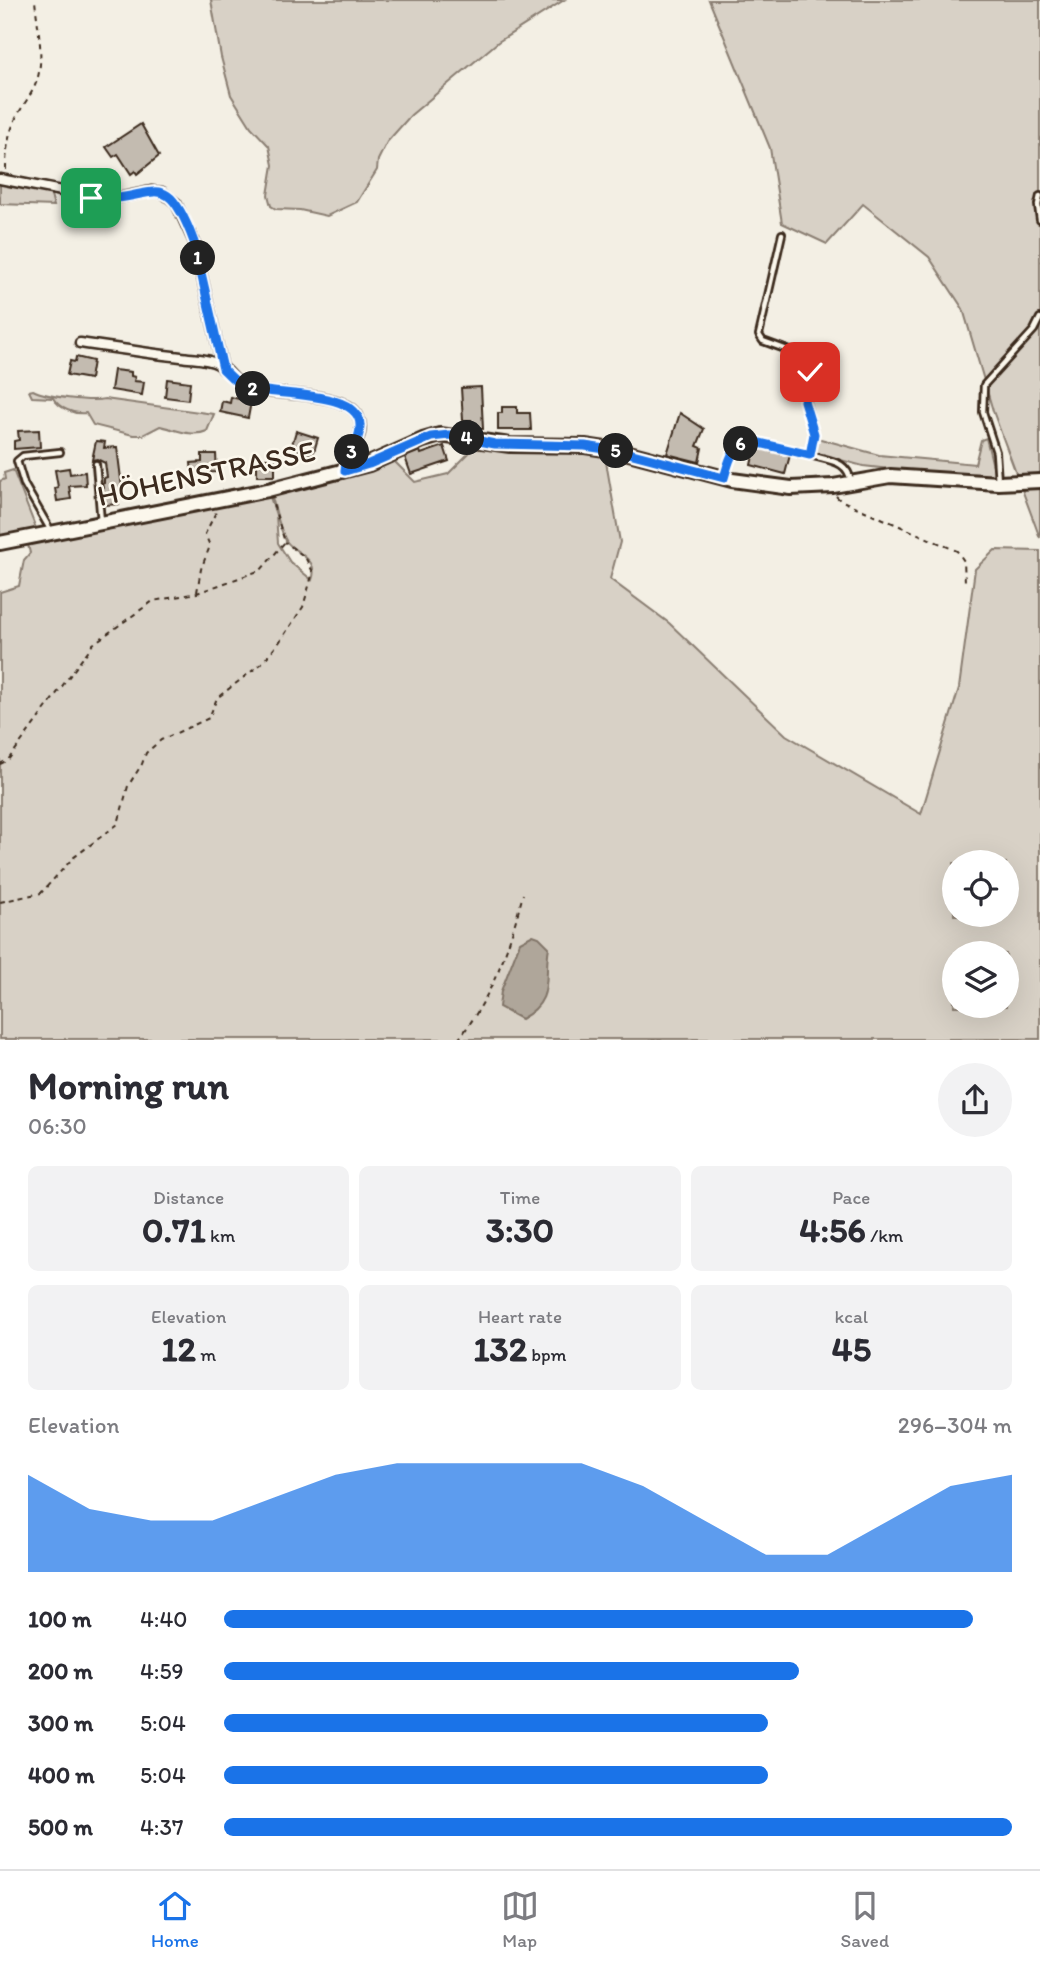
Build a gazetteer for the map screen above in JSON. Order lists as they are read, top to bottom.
{
  "streets": {
    "street": ["HÖHENSTRASSE"]
  },
  "page": {
    "pins": [
      "1",
      "2",
      "4",
      "6",
      "5",
      "3"
    ],
    "heading": ["Morning run", "06:30"],
    "stats": [
      ["Distance", "0.71 km"],
      ["Time", "3:30"],
      ["Pace", "4:56 /km"],
      ["Elevation", "12 m"],
      ["Heart rate", "132 bpm"],
      ["kcal", "45"]
    ],
    "chart": ["Elevation", "296–304 m"],
    "list": [
      {
        "name": "100 m",
        "note": "4:40"
      },
      {
        "name": "200 m",
        "note": "4:59"
      },
      {
        "name": "300 m",
        "note": "5:04"
      },
      {
        "name": "400 m",
        "note": "5:04"
      },
      {
        "name": "500 m",
        "note": "4:37"
      }
    ],
    "tabs": ["Home", "Map", "Saved"]
  }
}
